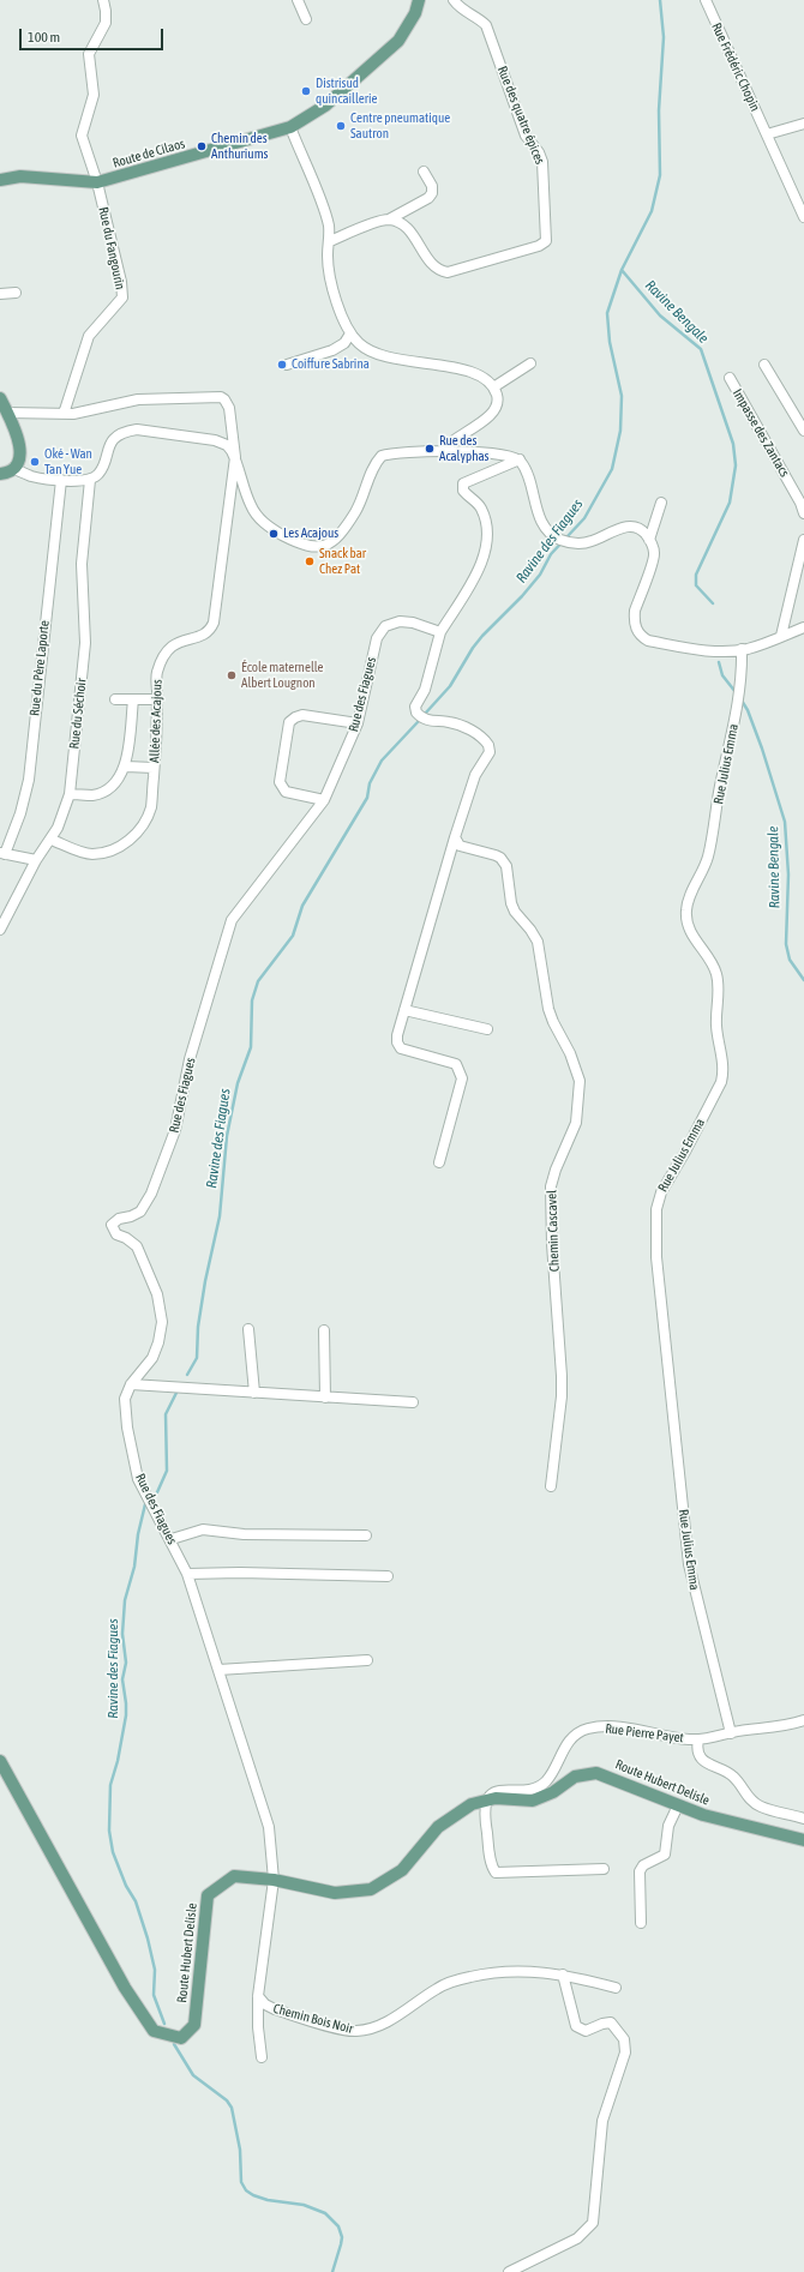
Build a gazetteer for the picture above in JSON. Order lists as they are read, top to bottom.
{
  "streets": {
    "main road": ["Route de Cilaos", "Route Hubert Delisle"],
    "street": [
      "Rue Frédéric Chopin",
      "Rue des quatre épices",
      "Rue du Fangourin",
      "Impasse des Zantacs",
      "Rue du Père Laporte",
      "Rue des Fiagues",
      "Rue du Séchoir",
      "Allée des Acajous",
      "Rue Julius Emma",
      "Chemin Cascavel",
      "Rue Pierre Payet",
      "Chemin Bois Noir"
    ]
  },
  "crossings": [
    ["Route de Cilaos", "Rue du Fangourin"],
    ["Rue des Fiagues", "Route Hubert Delisle"],
    ["Rue des Fiagues", "Chemin Bois Noir"],
    ["Rue du Séchoir", "Allée des Acajous"],
    ["Rue Julius Emma", "Rue Pierre Payet"],
    ["Rue Pierre Payet", "Route Hubert Delisle"],
    ["Route Hubert Delisle", "Chemin Bois Noir"]
  ],
  "water": ["Ravine Bengale", "Ravine des Fiagues"],
  "places": [
    "Distrisud quincaillerie",
    "Centre pneumatique Sautron",
    "Chemin des Anthuriums",
    "Coiffure Sabrina",
    "Rue des Acalyphas",
    "Oké - Wan Tan Yue",
    "Les Acajous",
    "Snack bar Chez Pat",
    "École maternelle Albert Lougnon"
  ],
  "scale_bar": "100 m"
}
